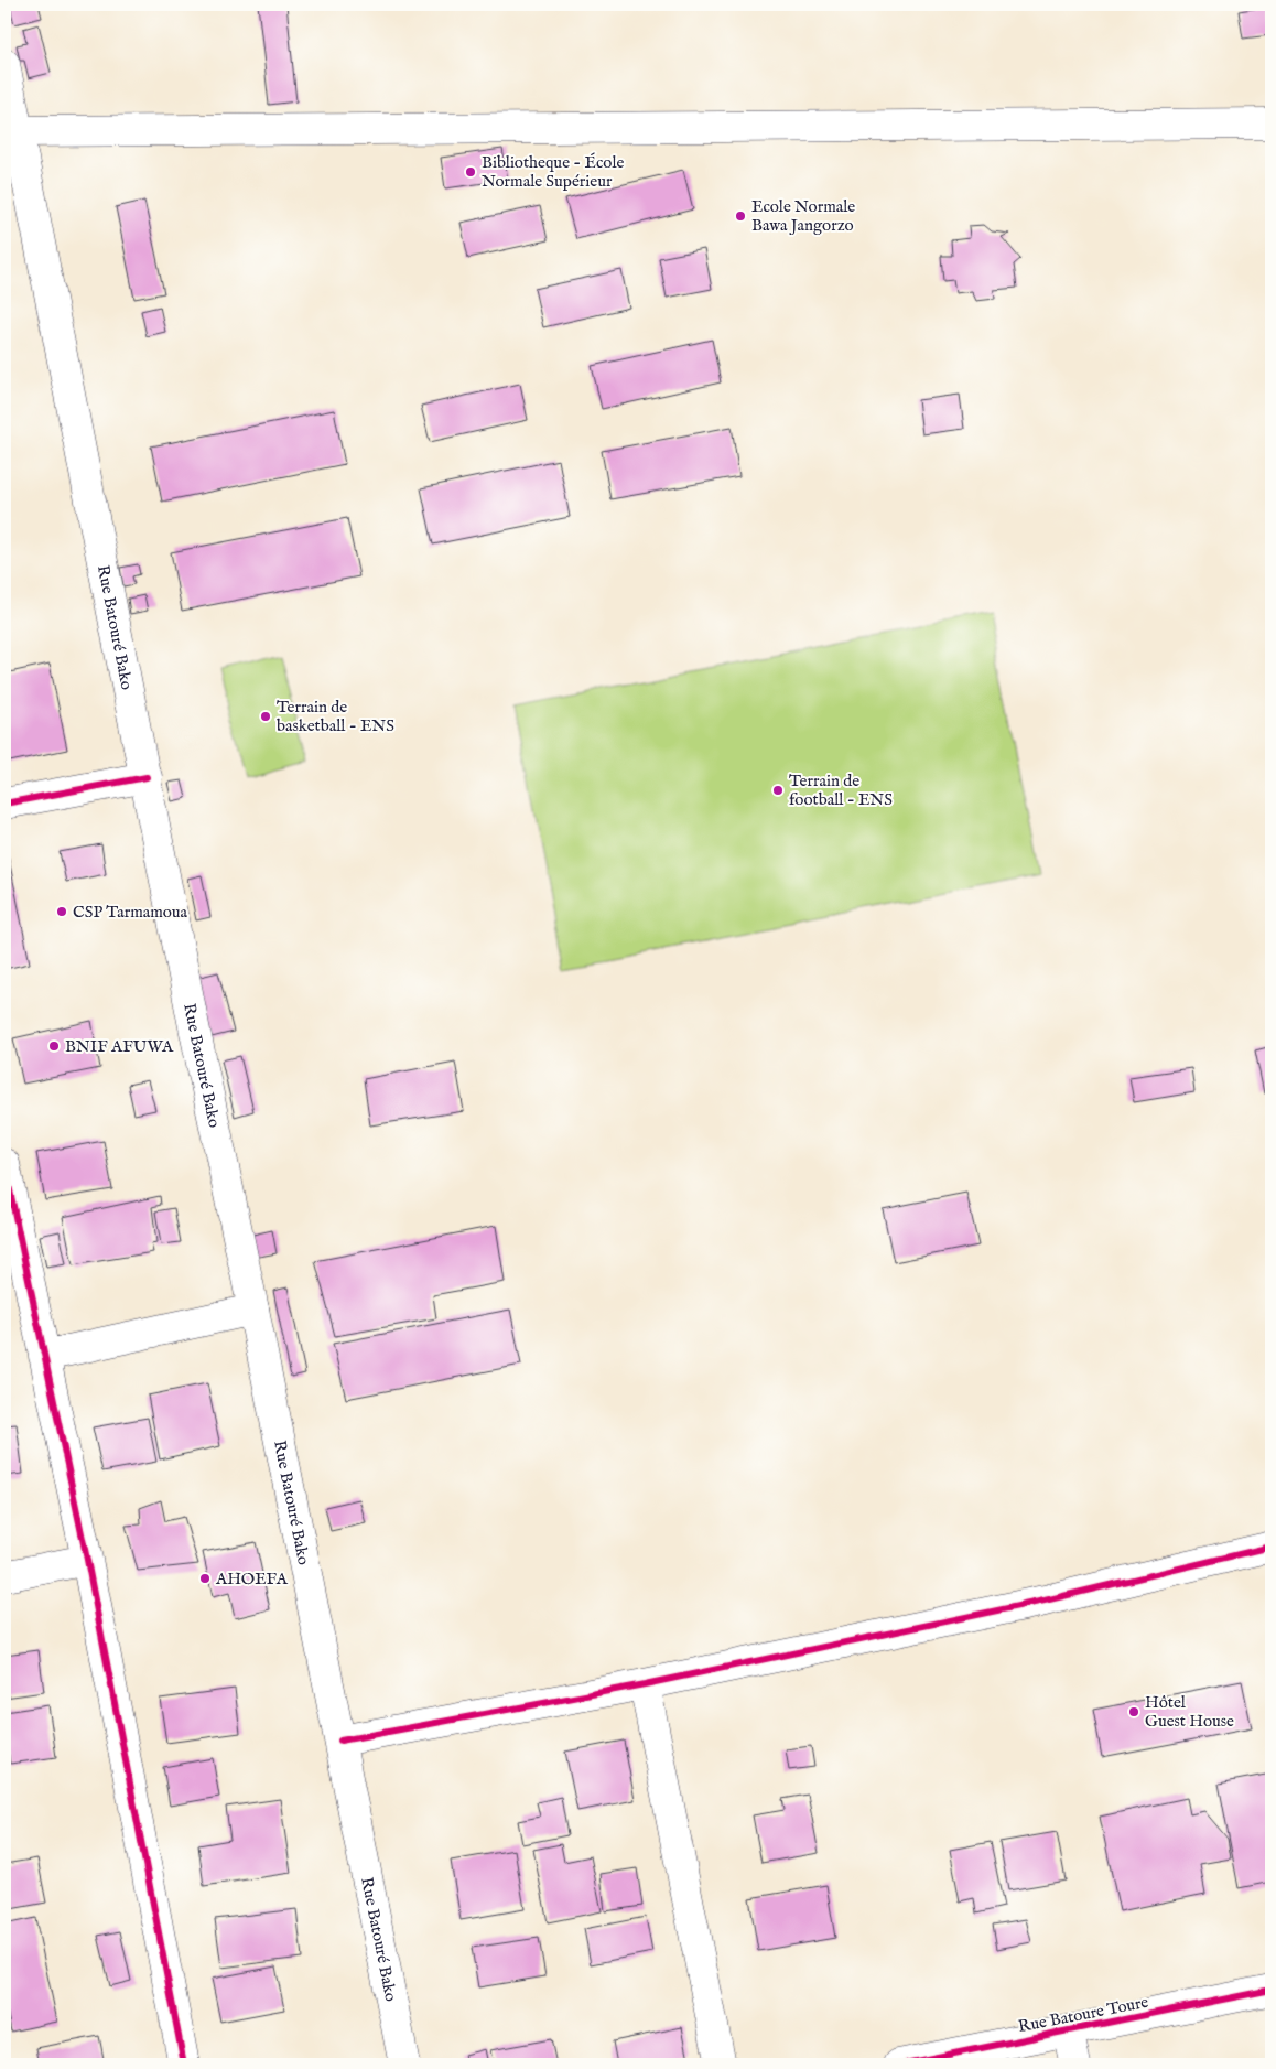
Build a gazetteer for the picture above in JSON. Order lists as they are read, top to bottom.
{
  "streets": {
    "street": ["Rue Batouré Bako", "Rue Batoure Toure"]
  },
  "places": [
    "Bibliotheque - École Normale Supérieur",
    "Ecole Normale Bawa Jangorzo",
    "Terrain de basketball - ENS",
    "Terrain de football - ENS",
    "CSP Tarmamoua",
    "BNIF AFUWA",
    "AHOEFA",
    "Hôtel Guest House"
  ]
}
